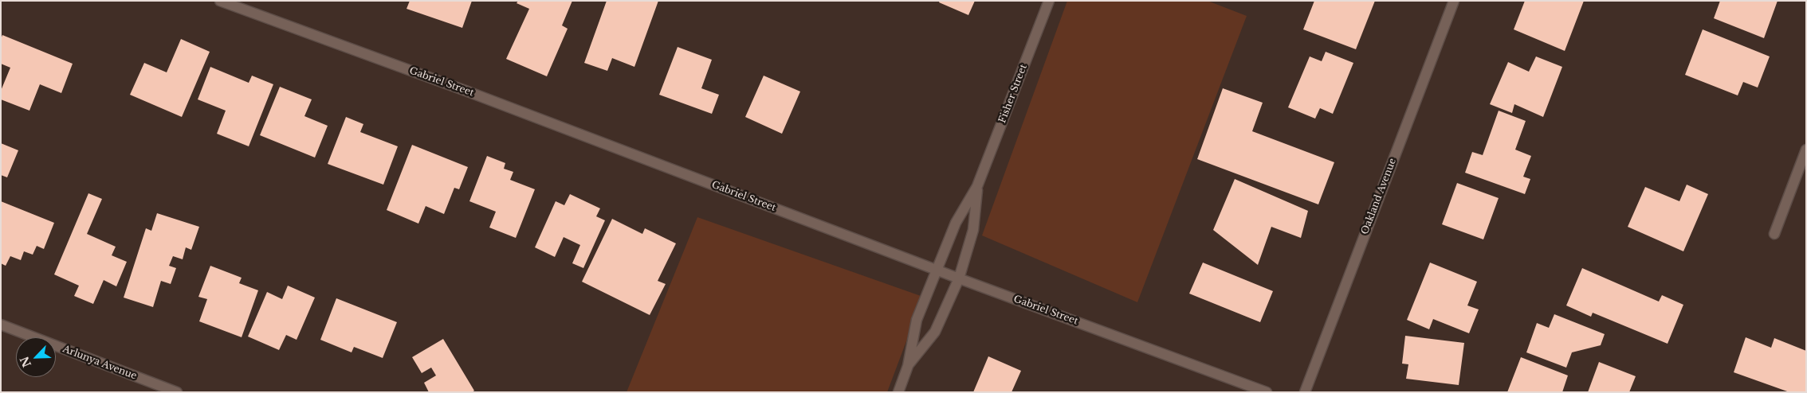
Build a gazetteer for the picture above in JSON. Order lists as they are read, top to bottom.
{
  "streets": {
    "street": [
      "Gabriel Street",
      "Fisher Street",
      "Oakland Avenue",
      "Arlunya Avenue"
    ]
  },
  "crossings": [
    ["Gabriel Street", "Fisher Street"]
  ],
  "north": "bottom left"
}
